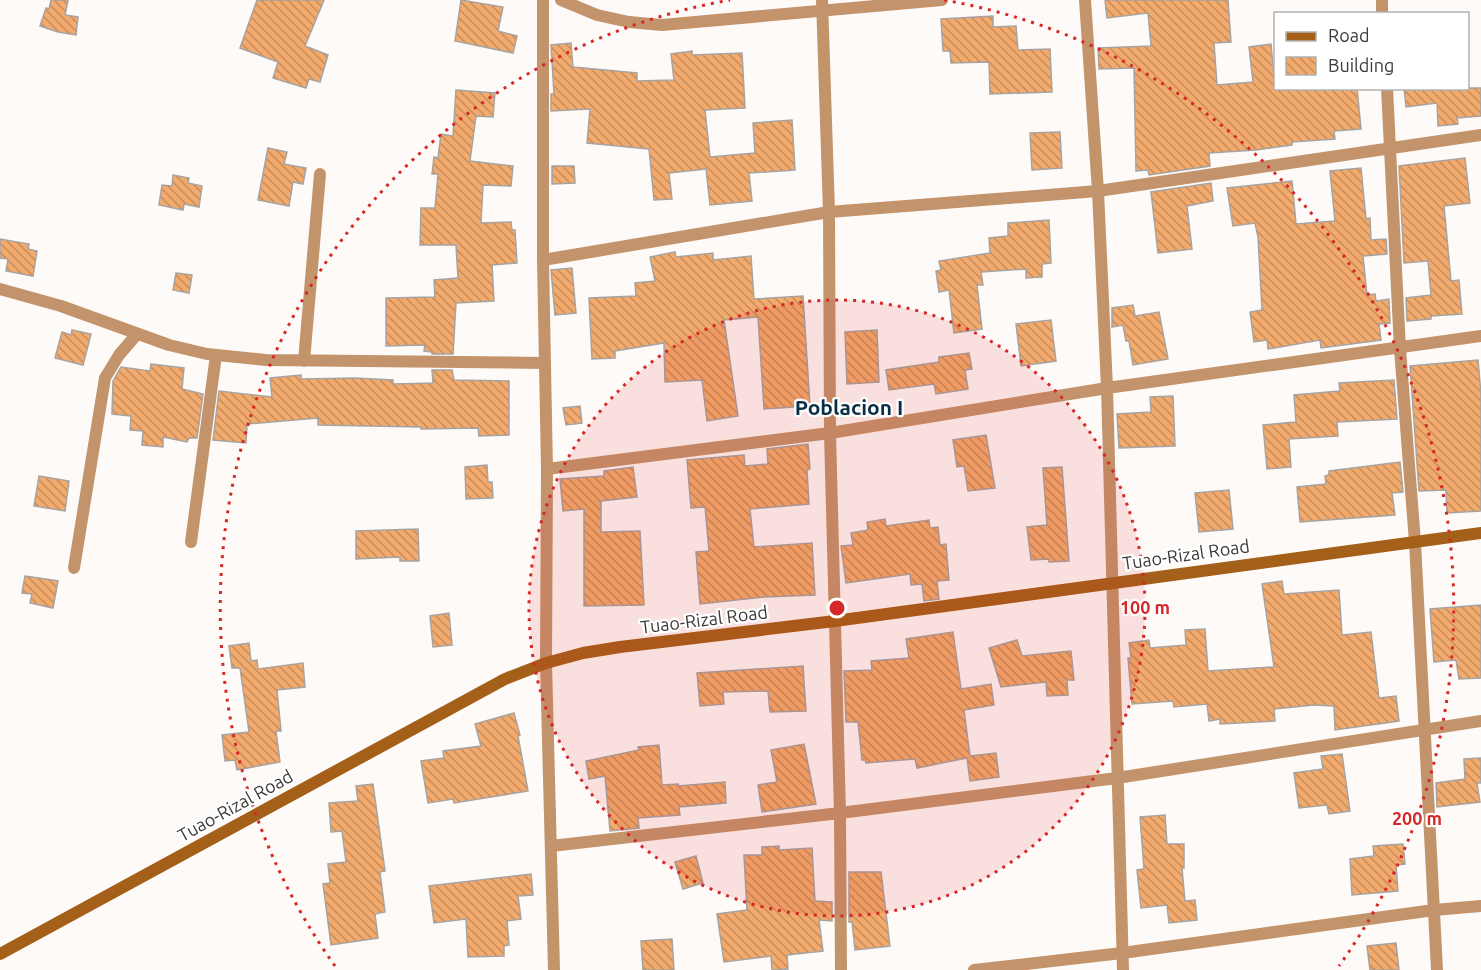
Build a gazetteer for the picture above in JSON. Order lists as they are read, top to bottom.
{
  "streets": {
    "main road": ["Tuao-Rizal Road"]
  },
  "districts": ["Poblacion I"],
  "legend": ["Road", "Building"],
  "rings": ["100 m", "200 m"]
}
